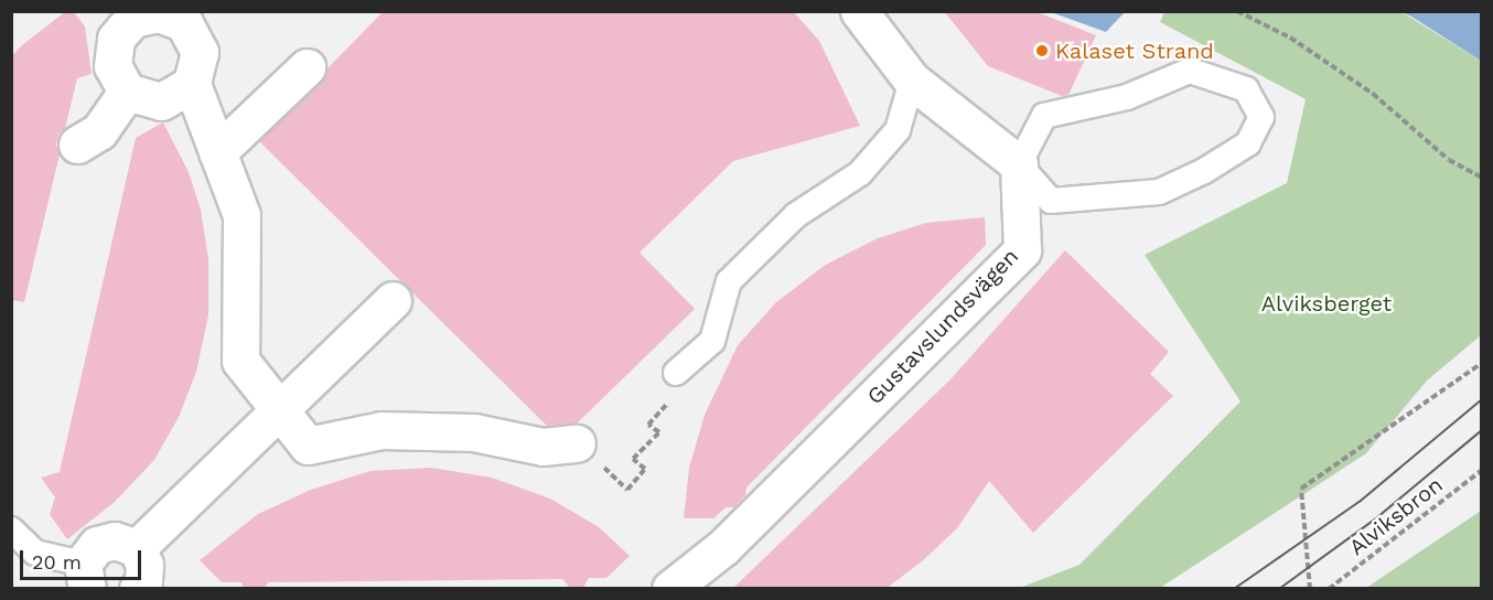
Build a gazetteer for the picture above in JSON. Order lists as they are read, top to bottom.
{
  "streets": {
    "street": ["Gustavslundsvägen"],
    "path": ["Alviksbron"]
  },
  "parks": ["Alviksberget"],
  "places": ["Kalaset Strand"],
  "scale_bar": "20 m"
}
